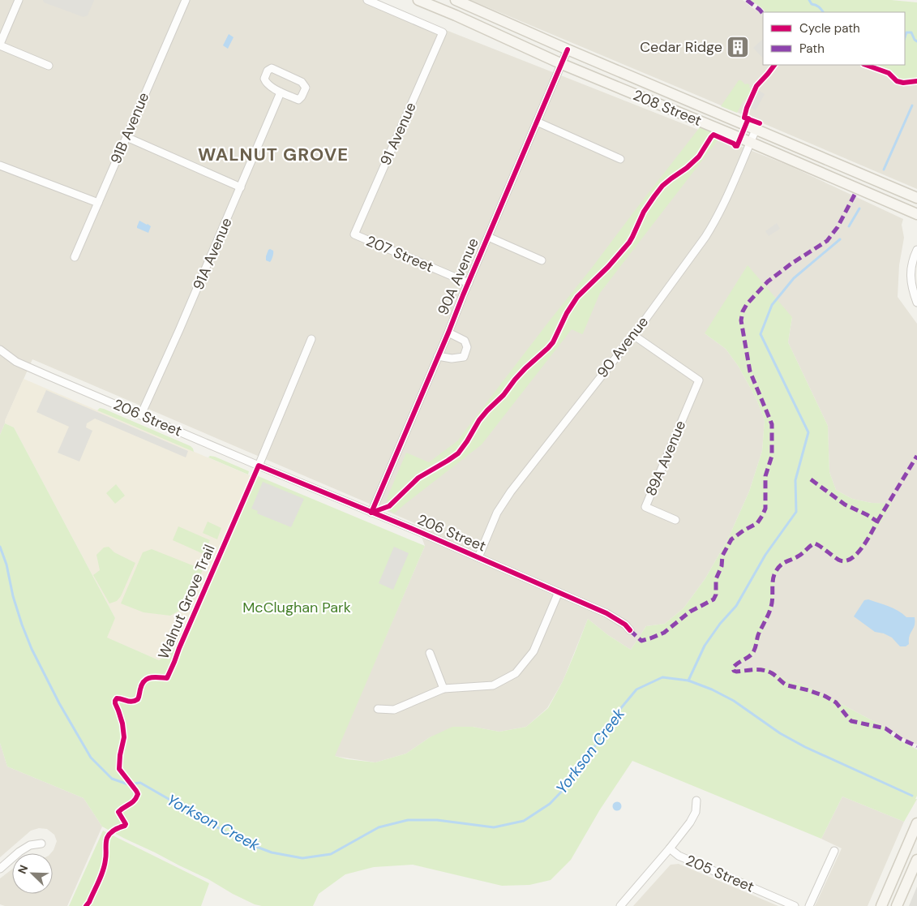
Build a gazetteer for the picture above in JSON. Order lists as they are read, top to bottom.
{
  "streets": {
    "main road": ["208 Street"],
    "street": [
      "91B Avenue",
      "91 Avenue",
      "91A Avenue",
      "207 Street",
      "90A Avenue",
      "90 Avenue",
      "206 Street",
      "89A Avenue",
      "205 Street"
    ],
    "cycle path": ["Walnut Grove Trail"]
  },
  "crossings": [
    ["208 Street", "90A Avenue"],
    ["208 Street", "90 Avenue"],
    ["91 Avenue", "207 Street"],
    ["91A Avenue", "206 Street"],
    ["207 Street", "90A Avenue"],
    ["90A Avenue", "206 Street"],
    ["90 Avenue", "206 Street"],
    ["90 Avenue", "89A Avenue"]
  ],
  "districts": ["WALNUT GROVE"],
  "water": ["Yorkson Creek"],
  "parks": ["McClughan Park"],
  "places": {
    "building": ["Cedar Ridge"]
  },
  "legend": ["Cycle path", "Path"],
  "north": "top left"
}
